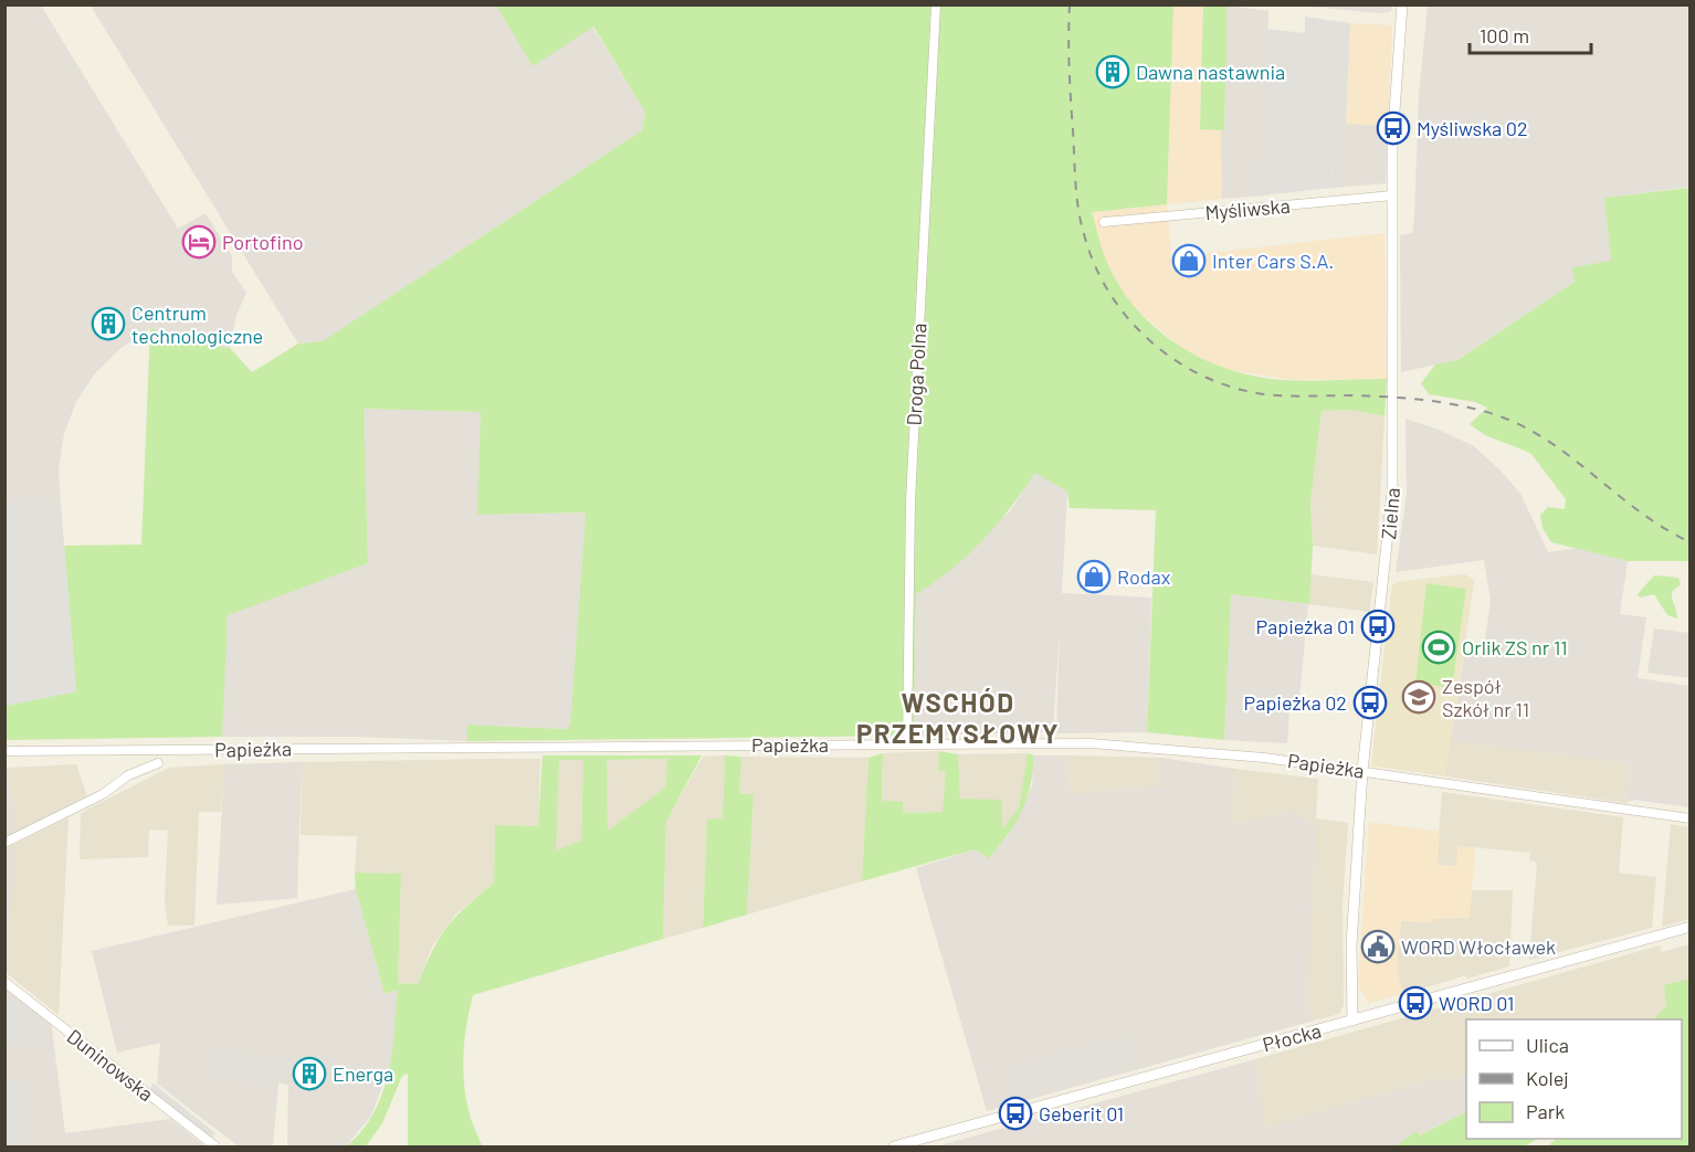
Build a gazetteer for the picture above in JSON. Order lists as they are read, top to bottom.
{
  "streets": {
    "street": [
      "Myśliwska",
      "Droga Polna",
      "Zielna",
      "Papieżka",
      "Płocka",
      "Duninowska"
    ]
  },
  "crossings": [
    ["Myśliwska", "Zielna"],
    ["Droga Polna", "Papieżka"],
    ["Zielna", "Papieżka"],
    ["Zielna", "Płocka"]
  ],
  "districts": ["WSCHÓD PRZEMYSŁOWY"],
  "places": {
    "building": ["Dawna nastawnia", "Centrum technologiczne", "Energa"],
    "bus stop": [
      "Myśliwska 02",
      "Papieżka 01",
      "Papieżka 02",
      "WORD 01",
      "Geberit 01"
    ],
    "hotel": ["Portofino"],
    "shop": ["Inter Cars S.A.", "Rodax"],
    "sports": ["Orlik ZS nr 11"],
    "school or university": ["Zespół Szkół nr 11"],
    "public building": ["WORD Włocławek"]
  },
  "legend": ["Ulica", "Kolej", "Park"],
  "scale_bar": "100 m"
}
